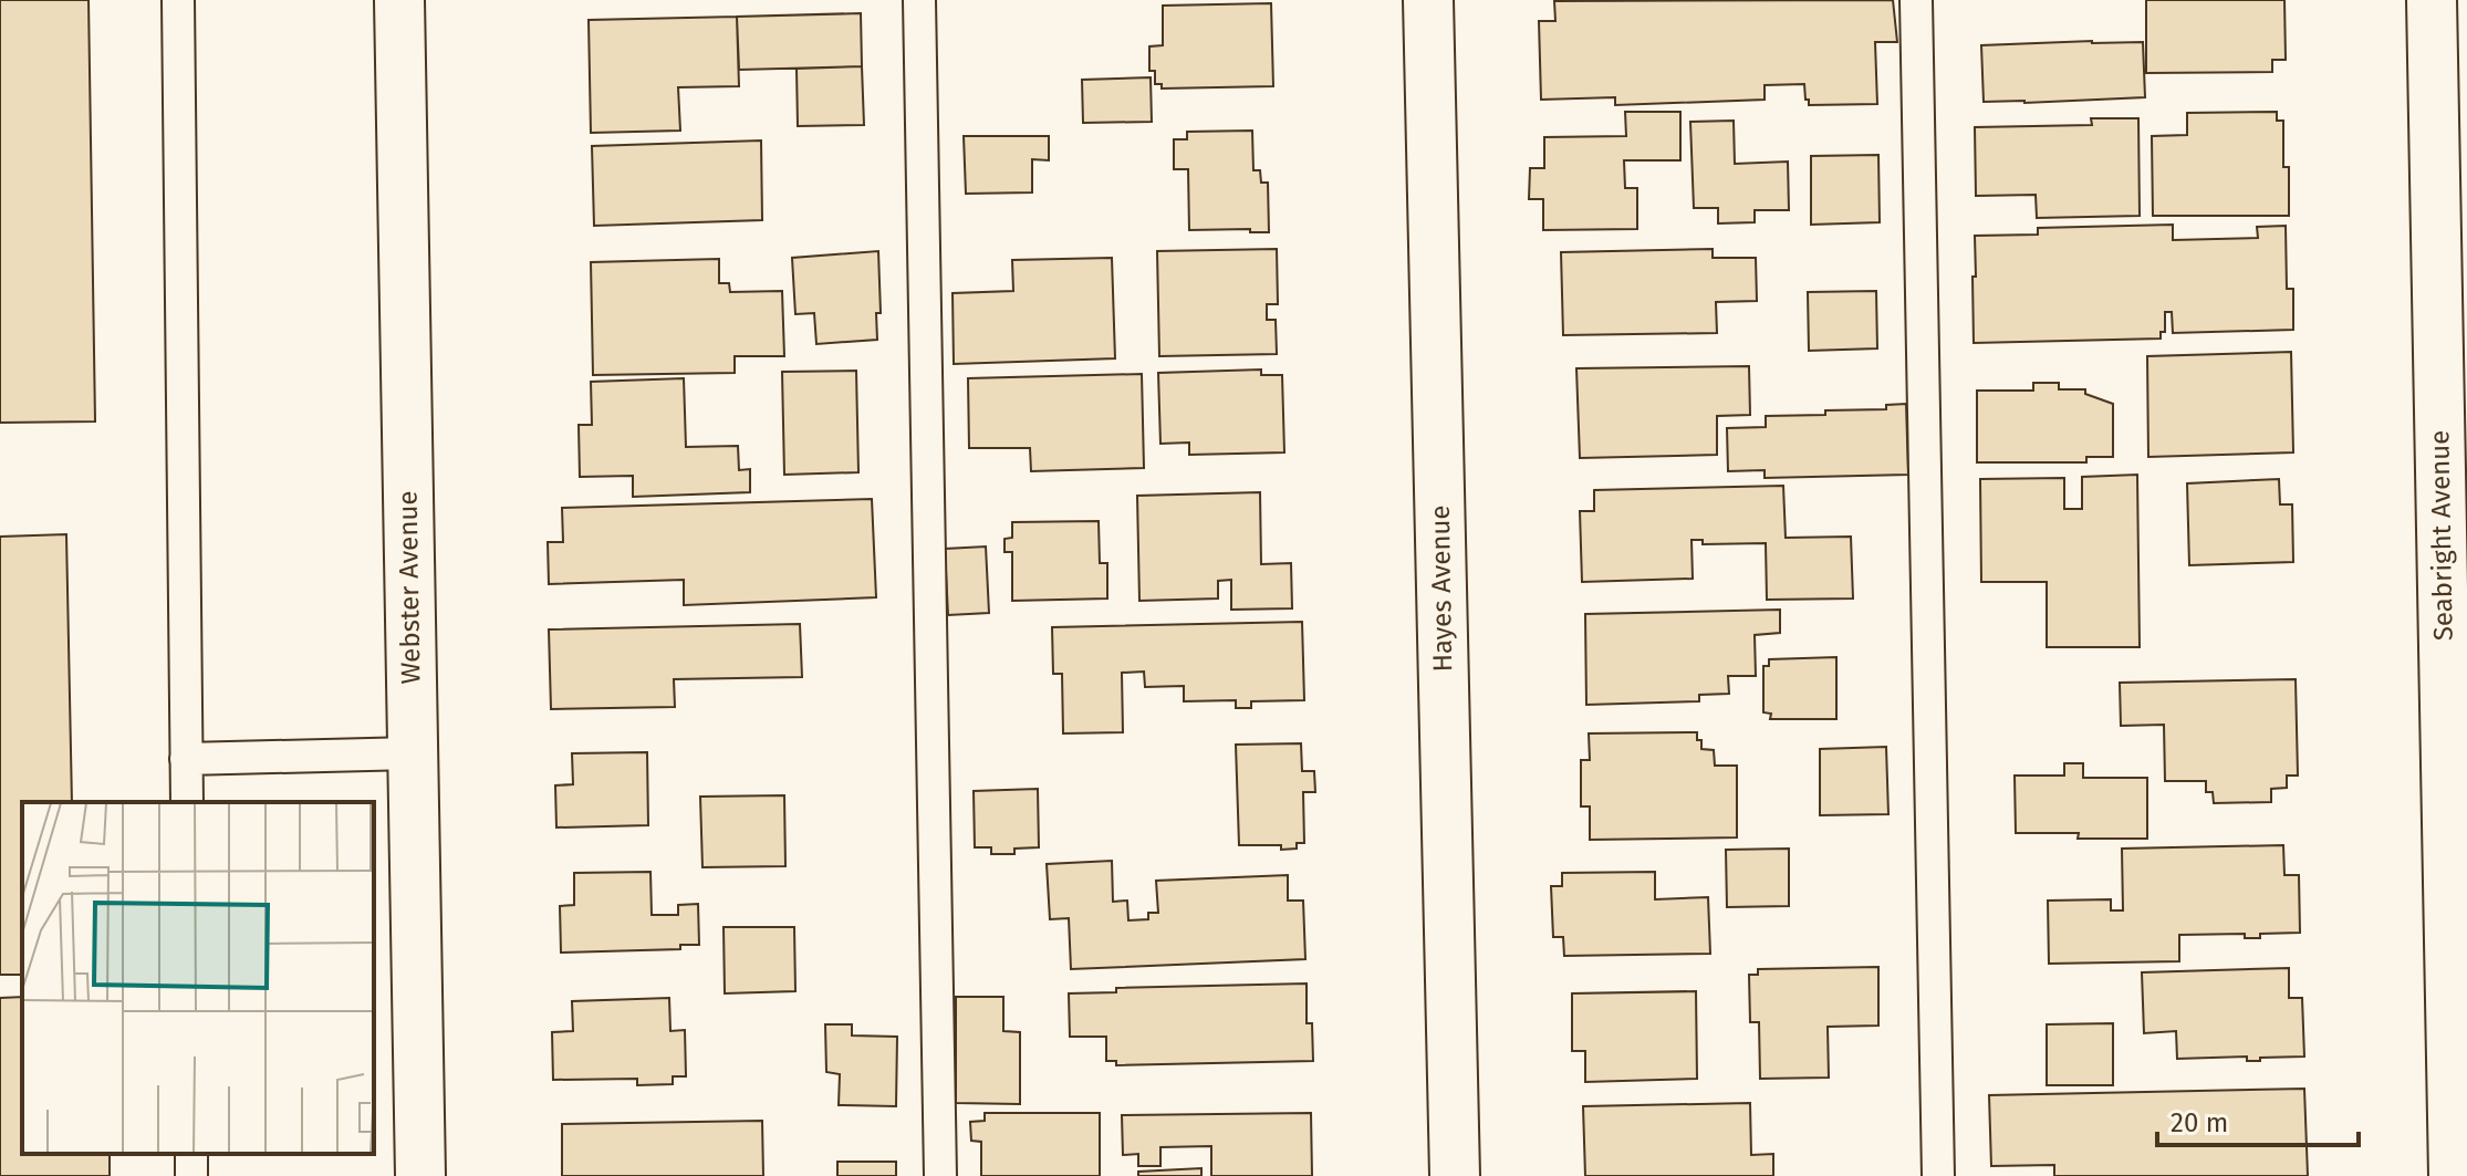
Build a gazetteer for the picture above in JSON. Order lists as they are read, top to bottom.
{
  "streets": {
    "street": ["Seabright Avenue", "Webster Avenue", "Hayes Avenue"]
  },
  "scale_bar": "20 m"
}
